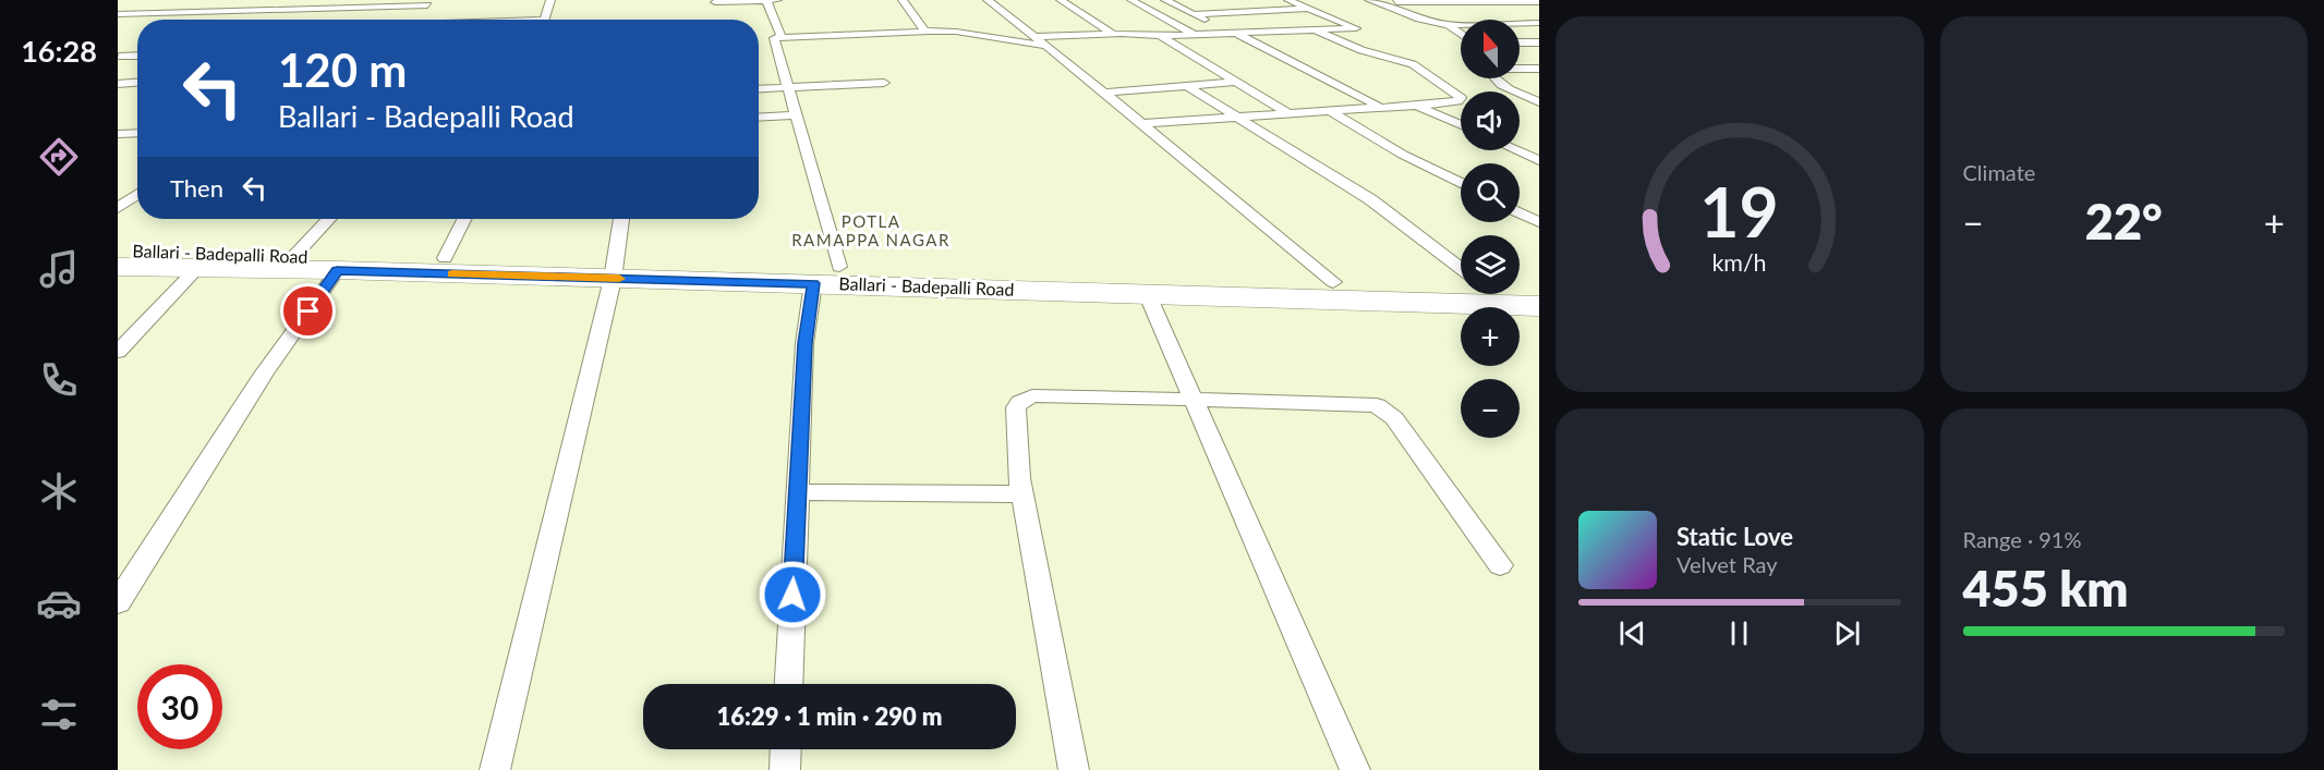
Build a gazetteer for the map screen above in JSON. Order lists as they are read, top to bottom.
{
  "streets": {
    "highway": ["Ballari - Badepalli Road"]
  },
  "districts": ["POTLA RAMAPPA NAGAR"],
  "north": "top",
  "page": {
    "tabs": "16:28",
    "tile": [
      "Climate",
      ["Range · 91%", "455 km"]
    ],
    "map_buttons": ["+", "−"],
    "turn": ["120 m", "Ballari - Badepalli Road"],
    "then": "Then",
    "heat": ["−", "22°", "+"],
    "song": ["Static Love", "Velvet Ray"],
    "limit": "30",
    "trip": "16:29 · 1 min · 290 m",
    "gauge": ["19", "km/h"]
  }
}
